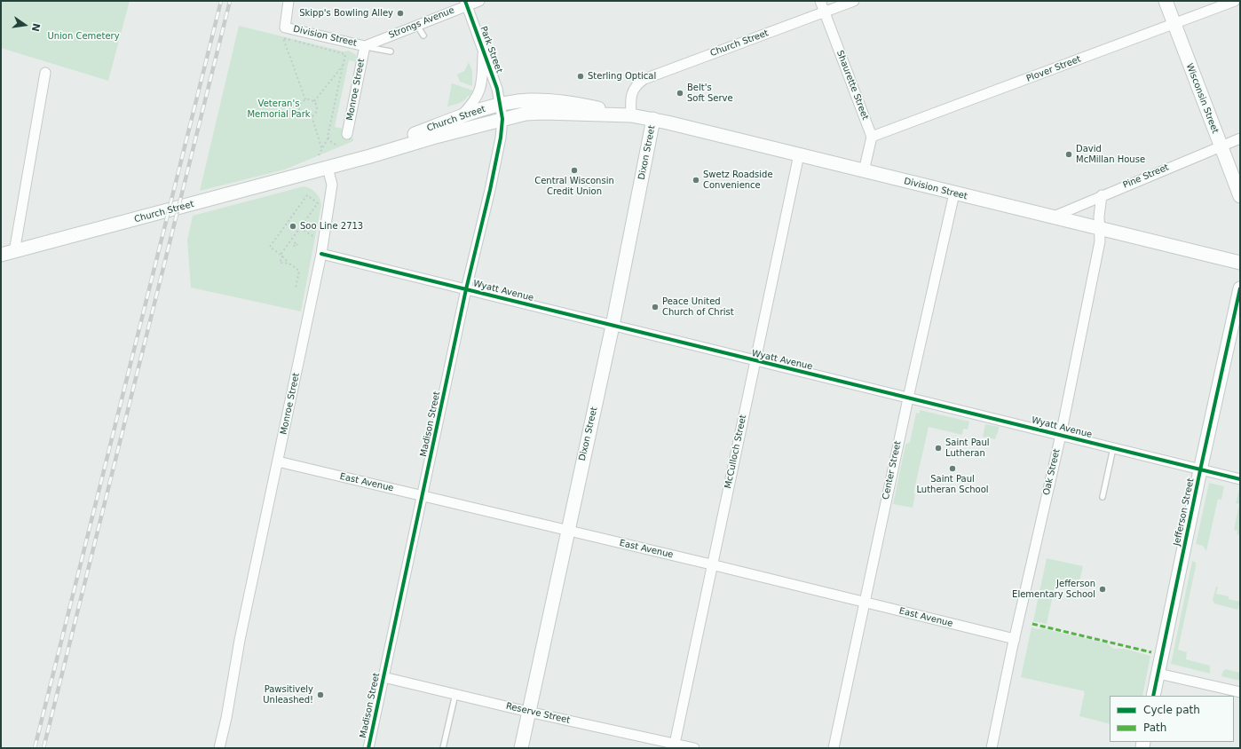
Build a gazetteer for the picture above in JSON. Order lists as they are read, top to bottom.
{
  "streets": {
    "main road": [
      "Division Street",
      "Church Street",
      "Wisconsin Street",
      "Dixon Street",
      "Jefferson Street"
    ],
    "street": [
      "Strongs Avenue",
      "Park Street",
      "Plover Street",
      "Shaurette Street",
      "Monroe Street",
      "Pine Street",
      "Wyatt Avenue",
      "Madison Street",
      "McCulloch Street",
      "Center Street",
      "Oak Street",
      "East Avenue",
      "Reserve Street"
    ]
  },
  "crossings": [
    ["Strongs Avenue", "Division Street"],
    ["Strongs Avenue", "Park Street"],
    ["Strongs Avenue", "Monroe Street"],
    ["Division Street", "Church Street"],
    ["Division Street", "Monroe Street"],
    ["Division Street", "Dixon Street"],
    ["Division Street", "Pine Street"],
    ["Division Street", "McCulloch Street"],
    ["Division Street", "Center Street"],
    ["Division Street", "Oak Street"],
    ["Church Street", "Park Street"],
    ["Church Street", "Shaurette Street"],
    ["Church Street", "Monroe Street"],
    ["Church Street", "Madison Street"],
    ["Park Street", "Madison Street"],
    ["Plover Street", "Shaurette Street"],
    ["Plover Street", "Wisconsin Street"],
    ["Monroe Street", "Wyatt Avenue"],
    ["Monroe Street", "East Avenue"],
    ["Wisconsin Street", "Pine Street"],
    ["Dixon Street", "Wyatt Avenue"],
    ["Dixon Street", "East Avenue"],
    ["Dixon Street", "Reserve Street"],
    ["Pine Street", "Oak Street"],
    ["Wyatt Avenue", "Madison Street"],
    ["Wyatt Avenue", "McCulloch Street"],
    ["Wyatt Avenue", "Center Street"],
    ["Wyatt Avenue", "Oak Street"],
    ["Wyatt Avenue", "Jefferson Street"],
    ["Madison Street", "East Avenue"],
    ["Madison Street", "Reserve Street"],
    ["McCulloch Street", "East Avenue"],
    ["McCulloch Street", "Reserve Street"],
    ["Center Street", "East Avenue"],
    ["Oak Street", "East Avenue"]
  ],
  "parks": ["Union Cemetery", "Veteran's Memorial Park"],
  "places": [
    "Skipp's Bowling Alley",
    "Sterling Optical",
    "Belt's Soft Serve",
    "David McMillan House",
    "Central Wisconsin Credit Union",
    "Swetz Roadside Convenience",
    "Soo Line 2713",
    "Peace United Church of Christ",
    "Saint Paul Lutheran",
    "Saint Paul Lutheran School",
    "Jefferson Elementary School",
    "Pawsitively Unleashed!"
  ],
  "legend": ["Cycle path", "Path"],
  "north": "right"
}
